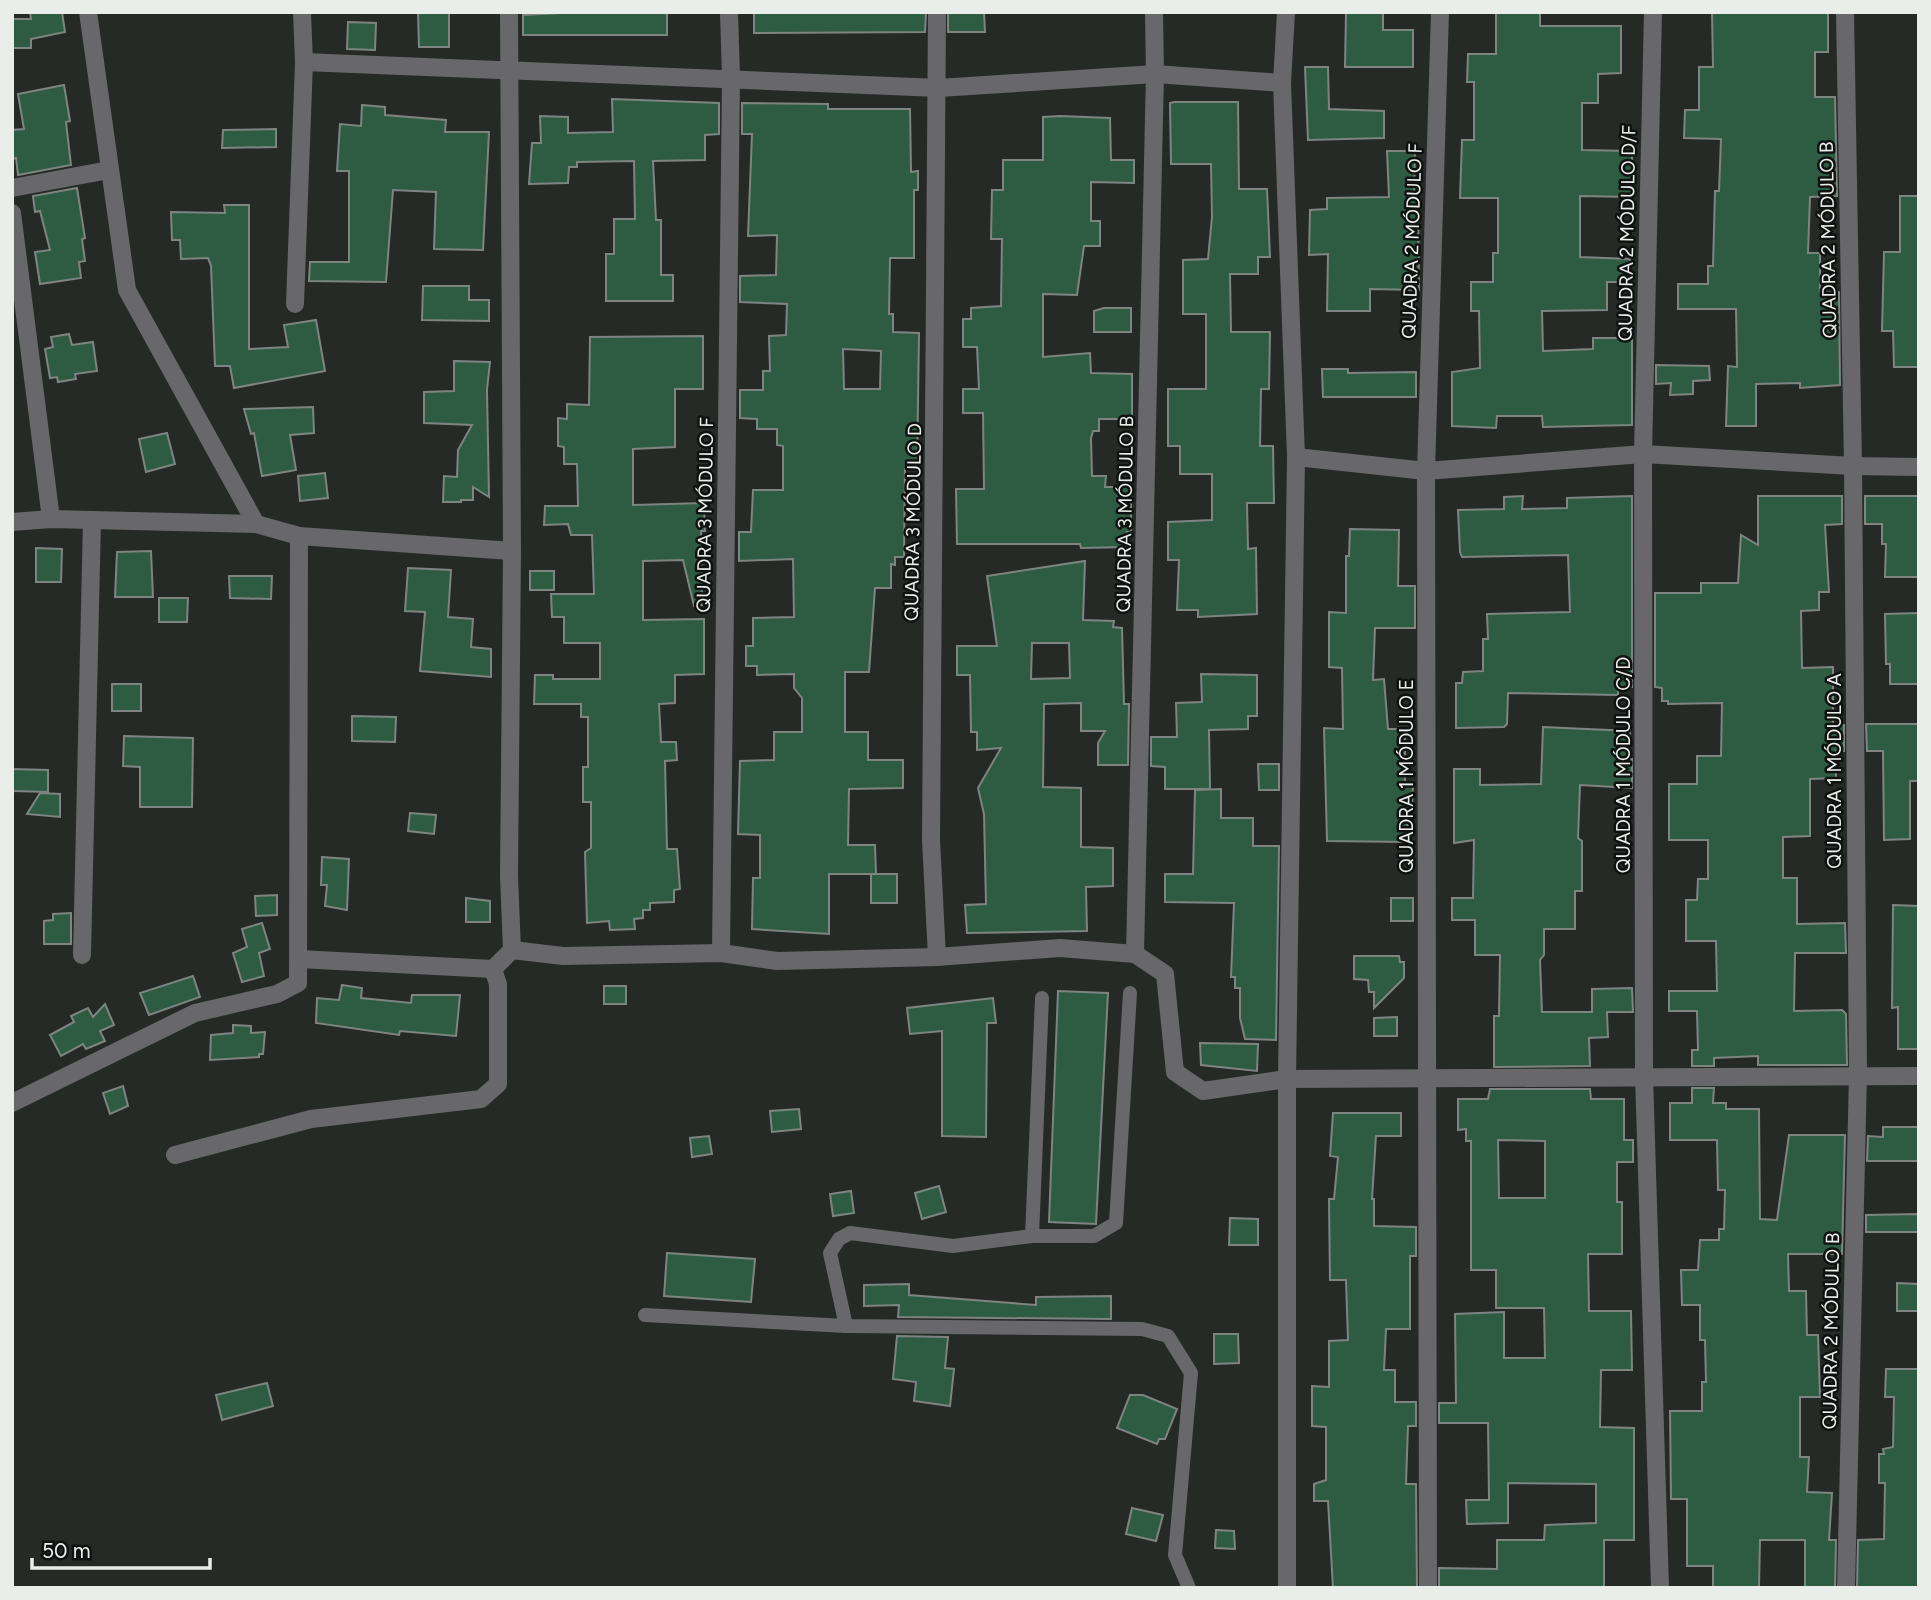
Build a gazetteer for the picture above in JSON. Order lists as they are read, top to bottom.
{
  "streets": {
    "street": [
      "QUADRA 2 MÓDULO D/F",
      "QUADRA 2 MÓDULO B",
      "QUADRA 2 MÓDULO F",
      "QUADRA 3 MÓDULO B",
      "QUADRA 3 MÓDULO F",
      "QUADRA 3 MÓDULO D",
      "QUADRA 1 MÓDULO C/D",
      "QUADRA 1 MÓDULO A",
      "QUADRA 1 MÓDULO E"
    ]
  },
  "crossings": [
    ["QUADRA 2 MÓDULO D/F", "QUADRA 1 MÓDULO C/D"],
    ["QUADRA 2 MÓDULO B", "QUADRA 1 MÓDULO A"],
    ["QUADRA 2 MÓDULO F", "QUADRA 1 MÓDULO E"]
  ],
  "scale_bar": "50 m"
}
